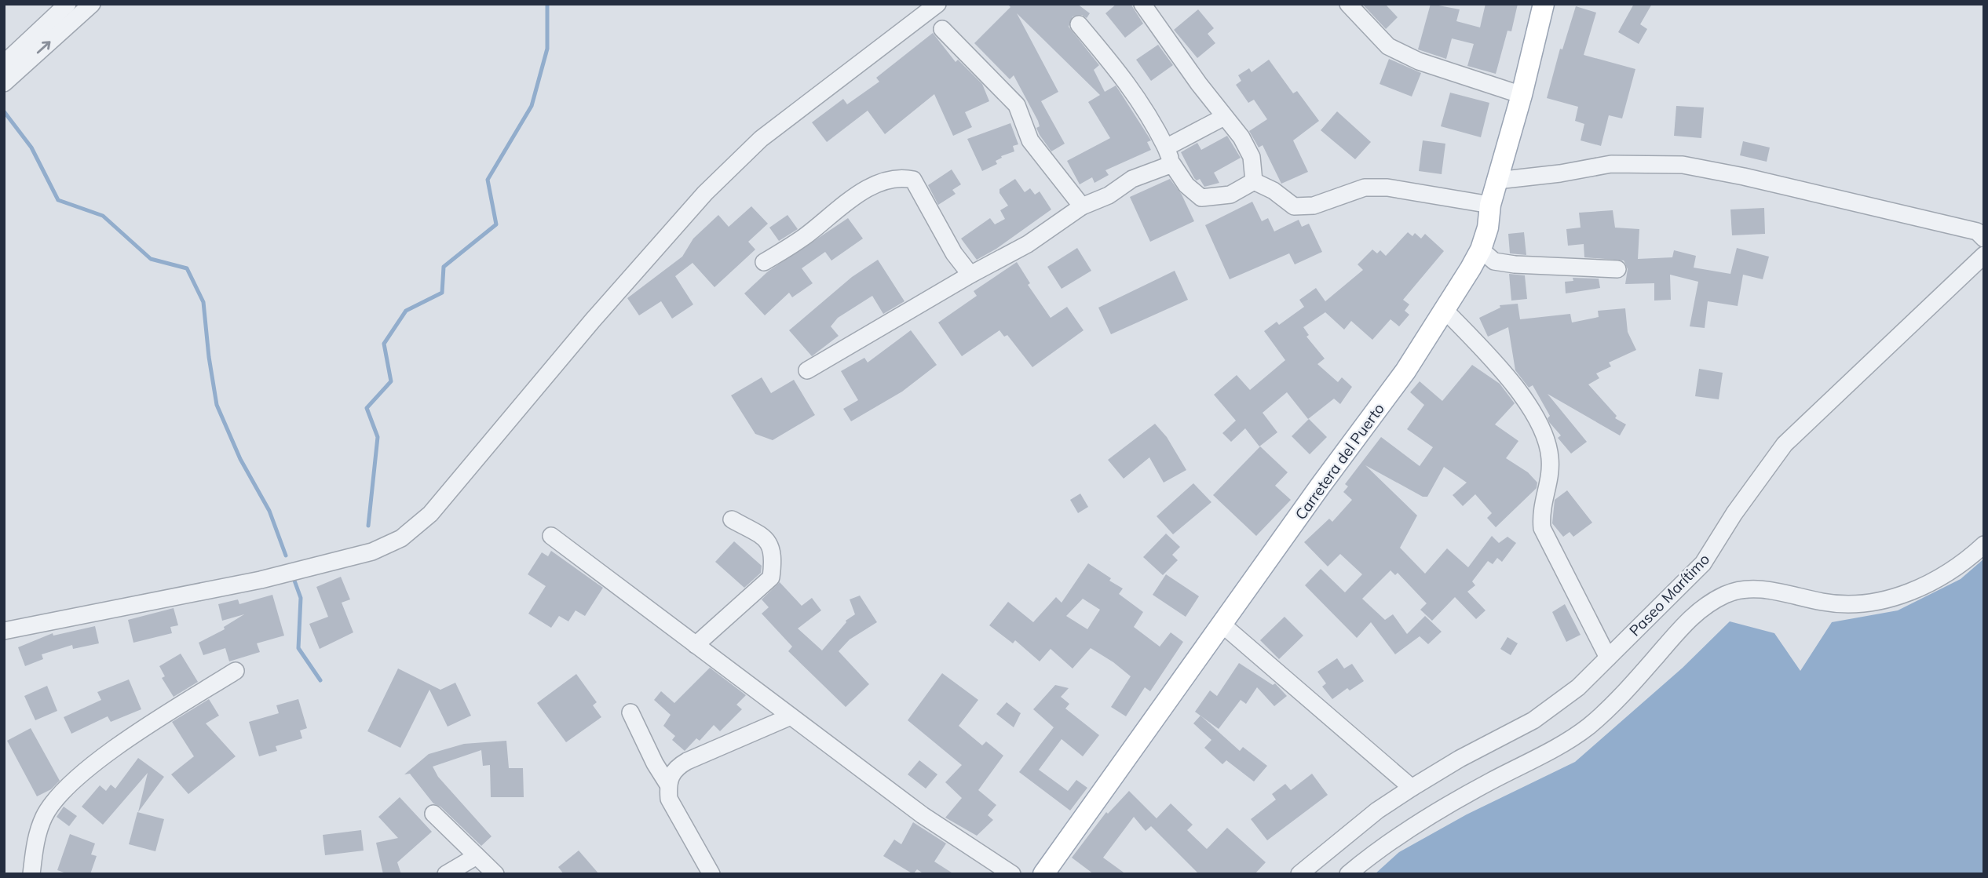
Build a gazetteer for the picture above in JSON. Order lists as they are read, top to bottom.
{
  "streets": {
    "main road": ["Carretera del Puerto"],
    "street": ["Paseo Marítimo"]
  }
}
